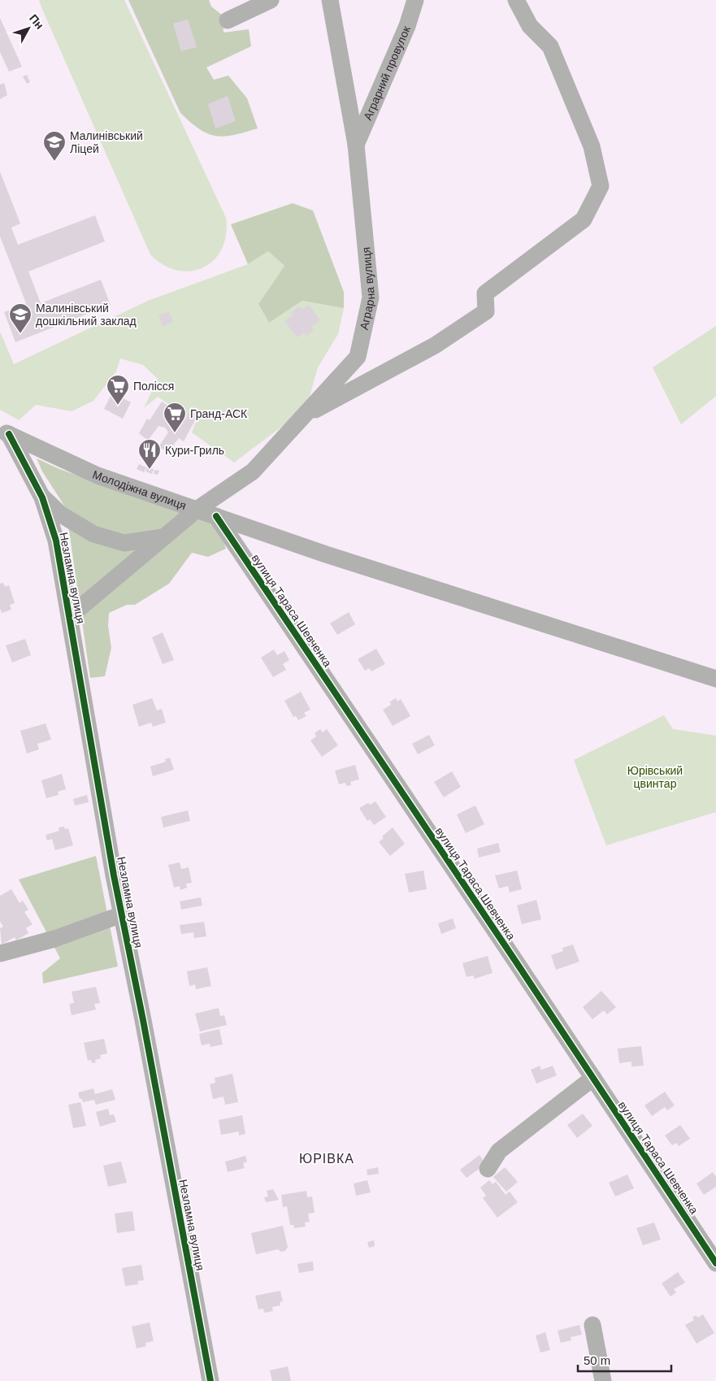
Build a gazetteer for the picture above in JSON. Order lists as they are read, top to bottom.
{
  "streets": {
    "street": [
      "Аграрний провулок",
      "Аграрна вулиця",
      "Молодіжна вулиця",
      "Незламна вулиця",
      "вулиця Тараса Шевченка"
    ]
  },
  "crossings": [
    ["Аграрний провулок", "Аграрна вулиця"],
    ["Аграрна вулиця", "Молодіжна вулиця"],
    ["Аграрна вулиця", "Незламна вулиця"],
    ["Молодіжна вулиця", "Незламна вулиця"],
    ["Молодіжна вулиця", "вулиця Тараса Шевченка"]
  ],
  "districts": ["ЮРІВКА"],
  "parks": ["Юрівський цвинтар"],
  "places": {
    "school or university": ["Малинівський Ліцей", "Малинівський дошкільний заклад"],
    "supermarket": ["Полісся", "Гранд-АСК"],
    "restaurant": ["Кури-Гриль"]
  },
  "scale_bar": "50 m",
  "north": "top right"
}
